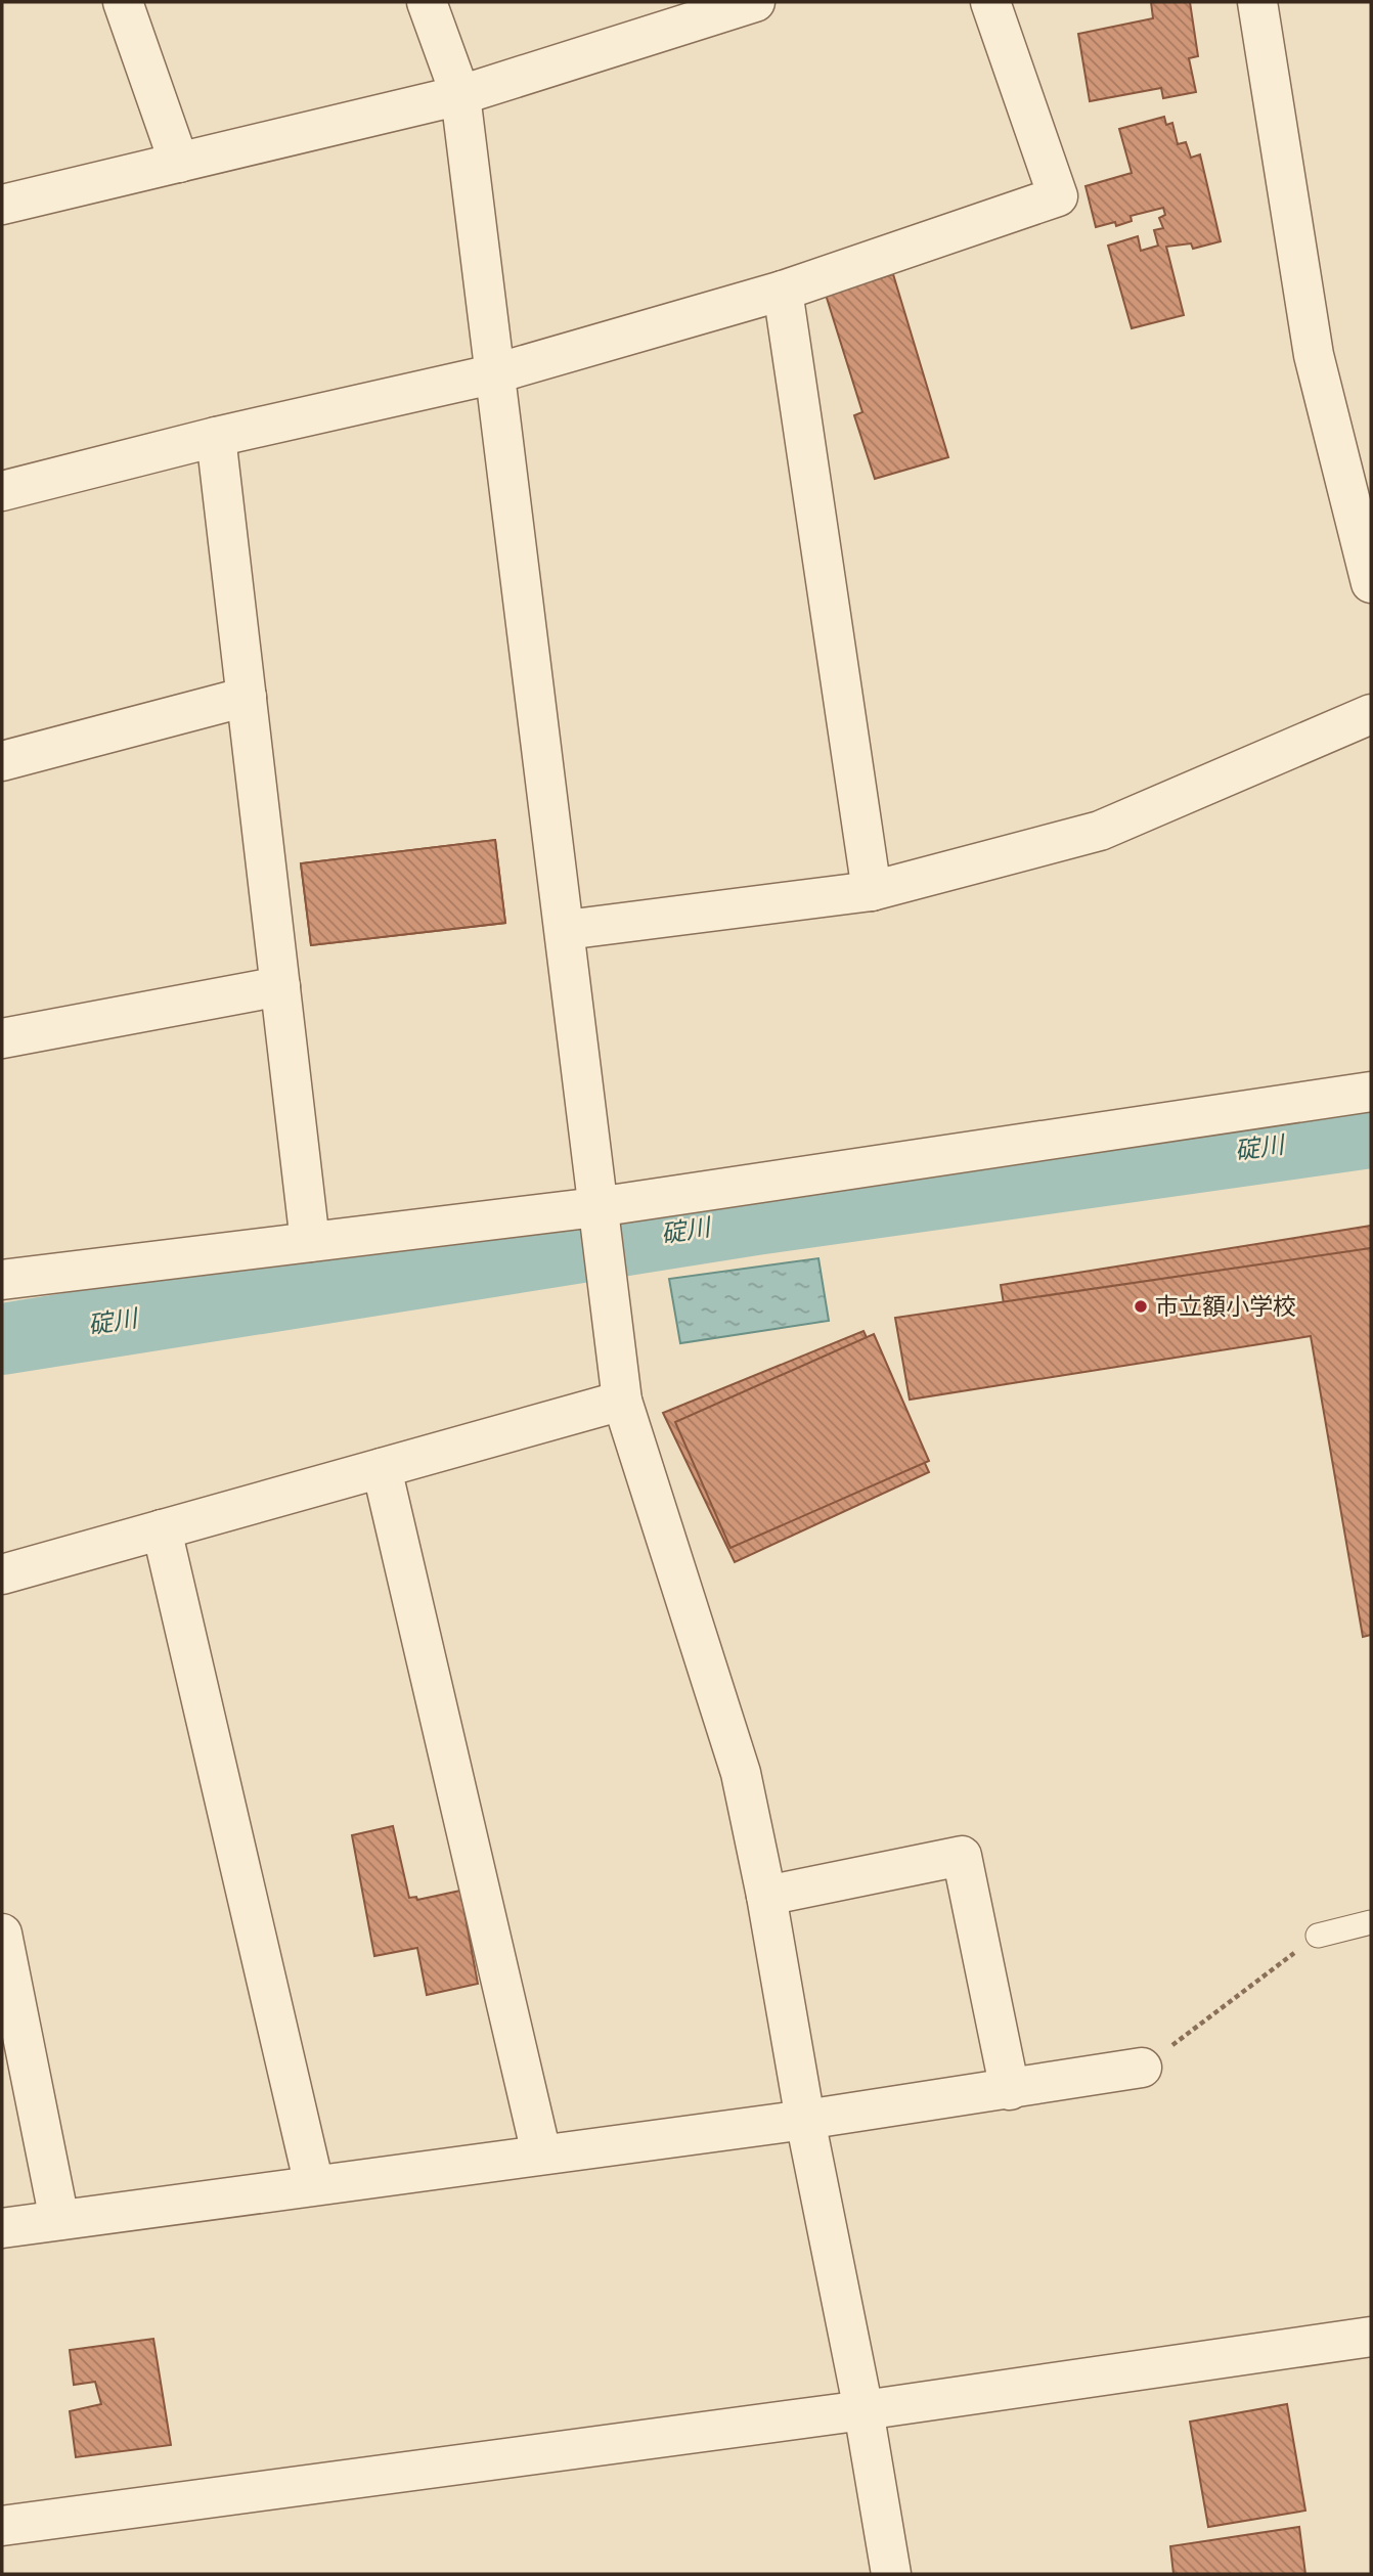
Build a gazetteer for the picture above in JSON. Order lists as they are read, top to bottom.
{
  "water": ["碇川"],
  "places": ["市立額小学校"]
}
